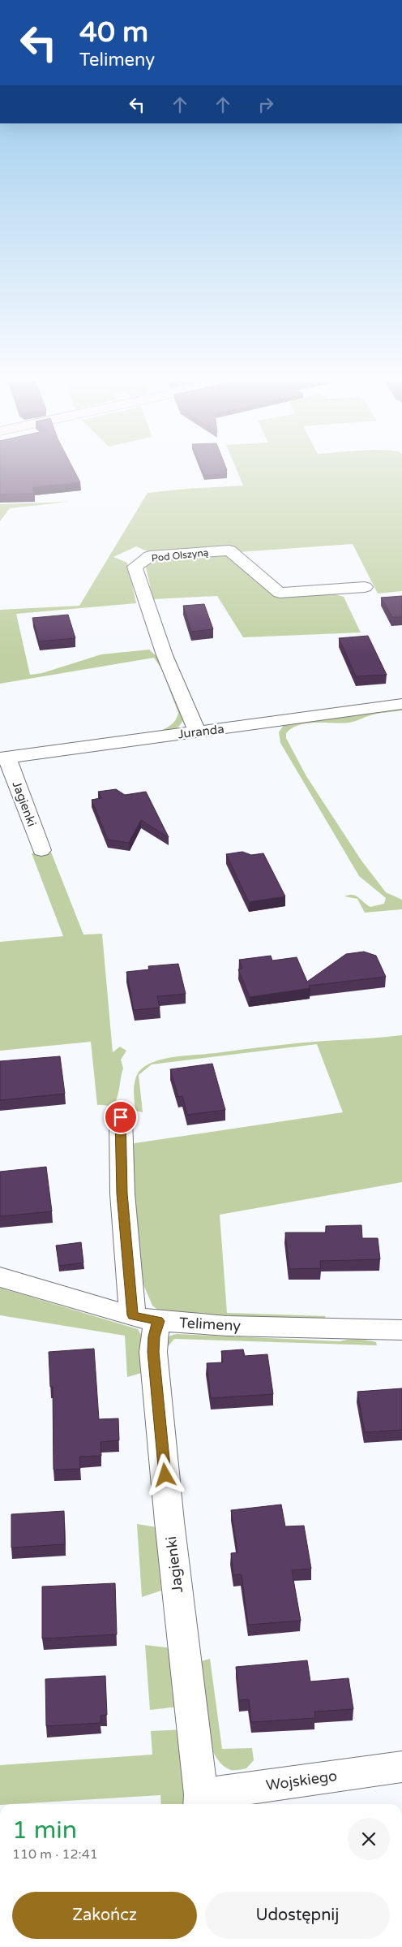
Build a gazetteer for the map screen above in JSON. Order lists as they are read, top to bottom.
{
  "streets": {
    "street": [
      "Pod Olszyną",
      "Juranda",
      "Jagienki",
      "Telimeny",
      "Wojskiego"
    ]
  },
  "crossings": [
    ["Pod Olszyną", "Juranda"],
    ["Juranda", "Jagienki"],
    ["Jagienki", "Telimeny"],
    ["Jagienki", "Wojskiego"]
  ],
  "page": {
    "turn": ["40 m", "Telimeny"],
    "heading": ["1 min", "110 m · 12:41"],
    "buttons": ["Zakończ", "Udostępnij"]
  }
}
